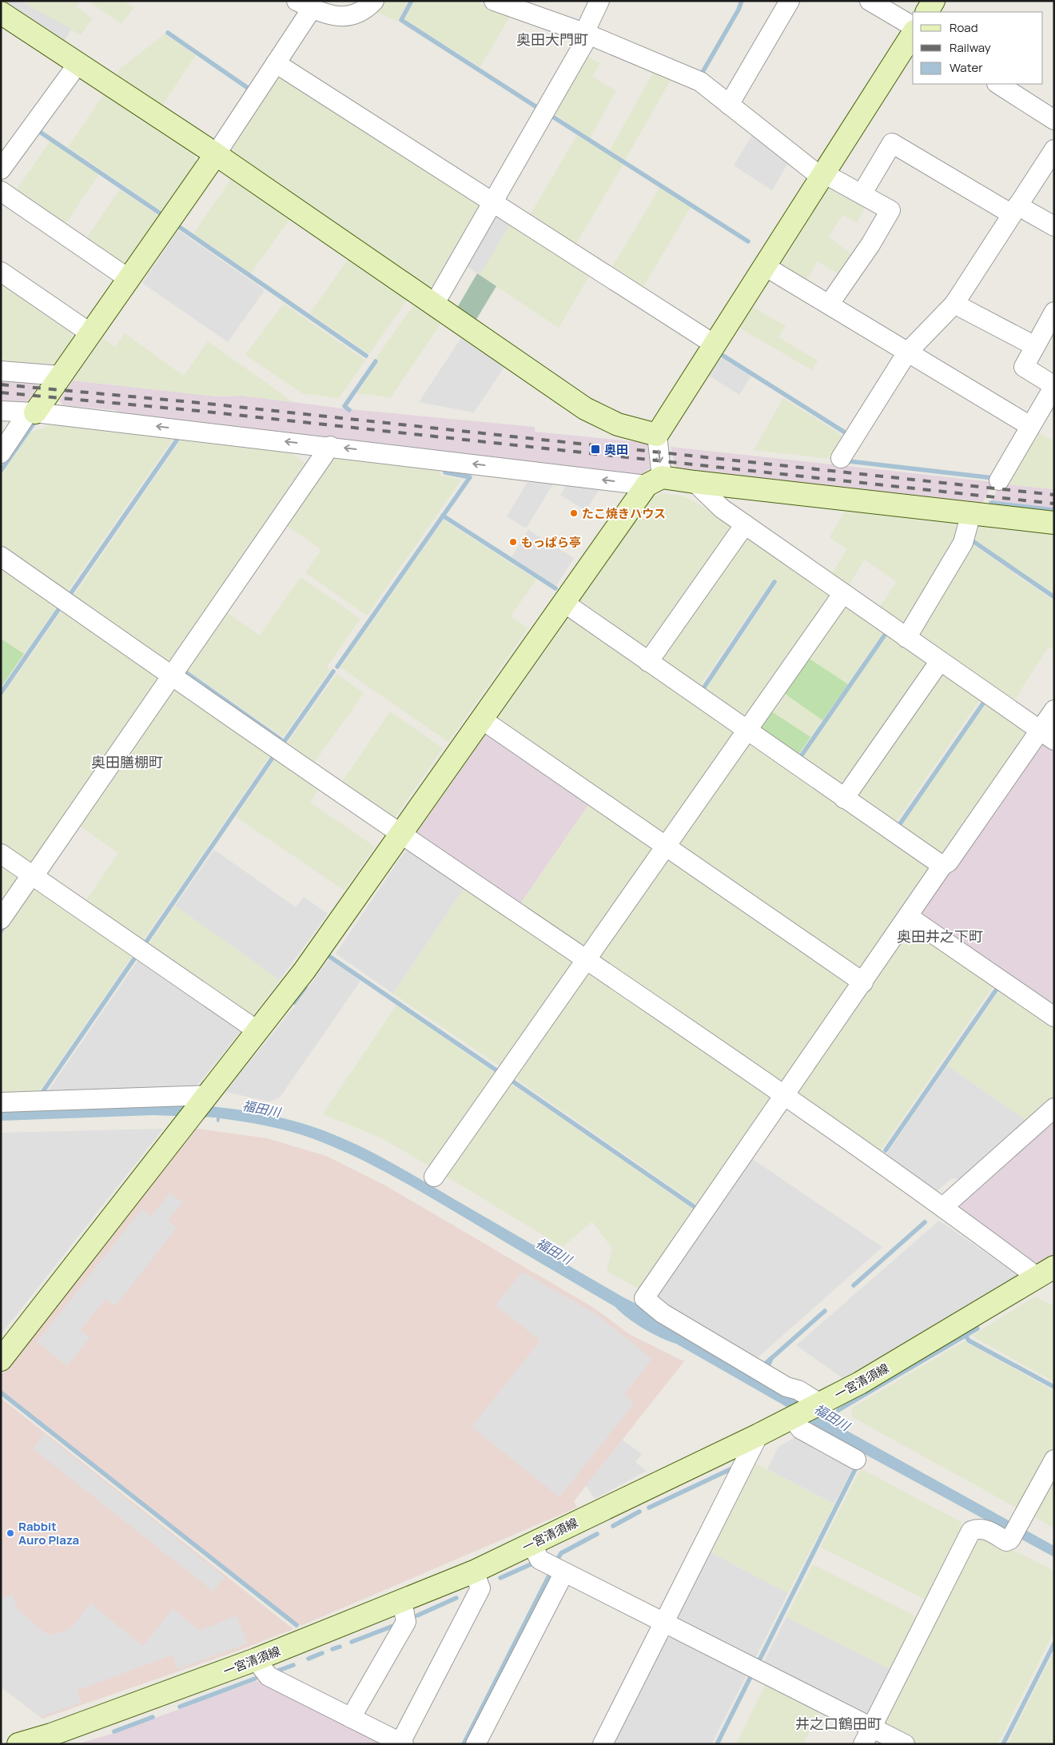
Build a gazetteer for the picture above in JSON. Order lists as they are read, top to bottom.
{
  "streets": {
    "street": ["一宮清須線"]
  },
  "districts": [
    "奥田大門町",
    "奥田膳棚町",
    "奥田井之下町",
    "井之口鶴田町"
  ],
  "water": ["福田川"],
  "places": {
    "transit": ["奥田"],
    "other": ["たこ焼きハウス", "もっぱら亭", "Rabbit Auro Plaza"]
  },
  "legend": ["Road", "Railway", "Water"]
}
